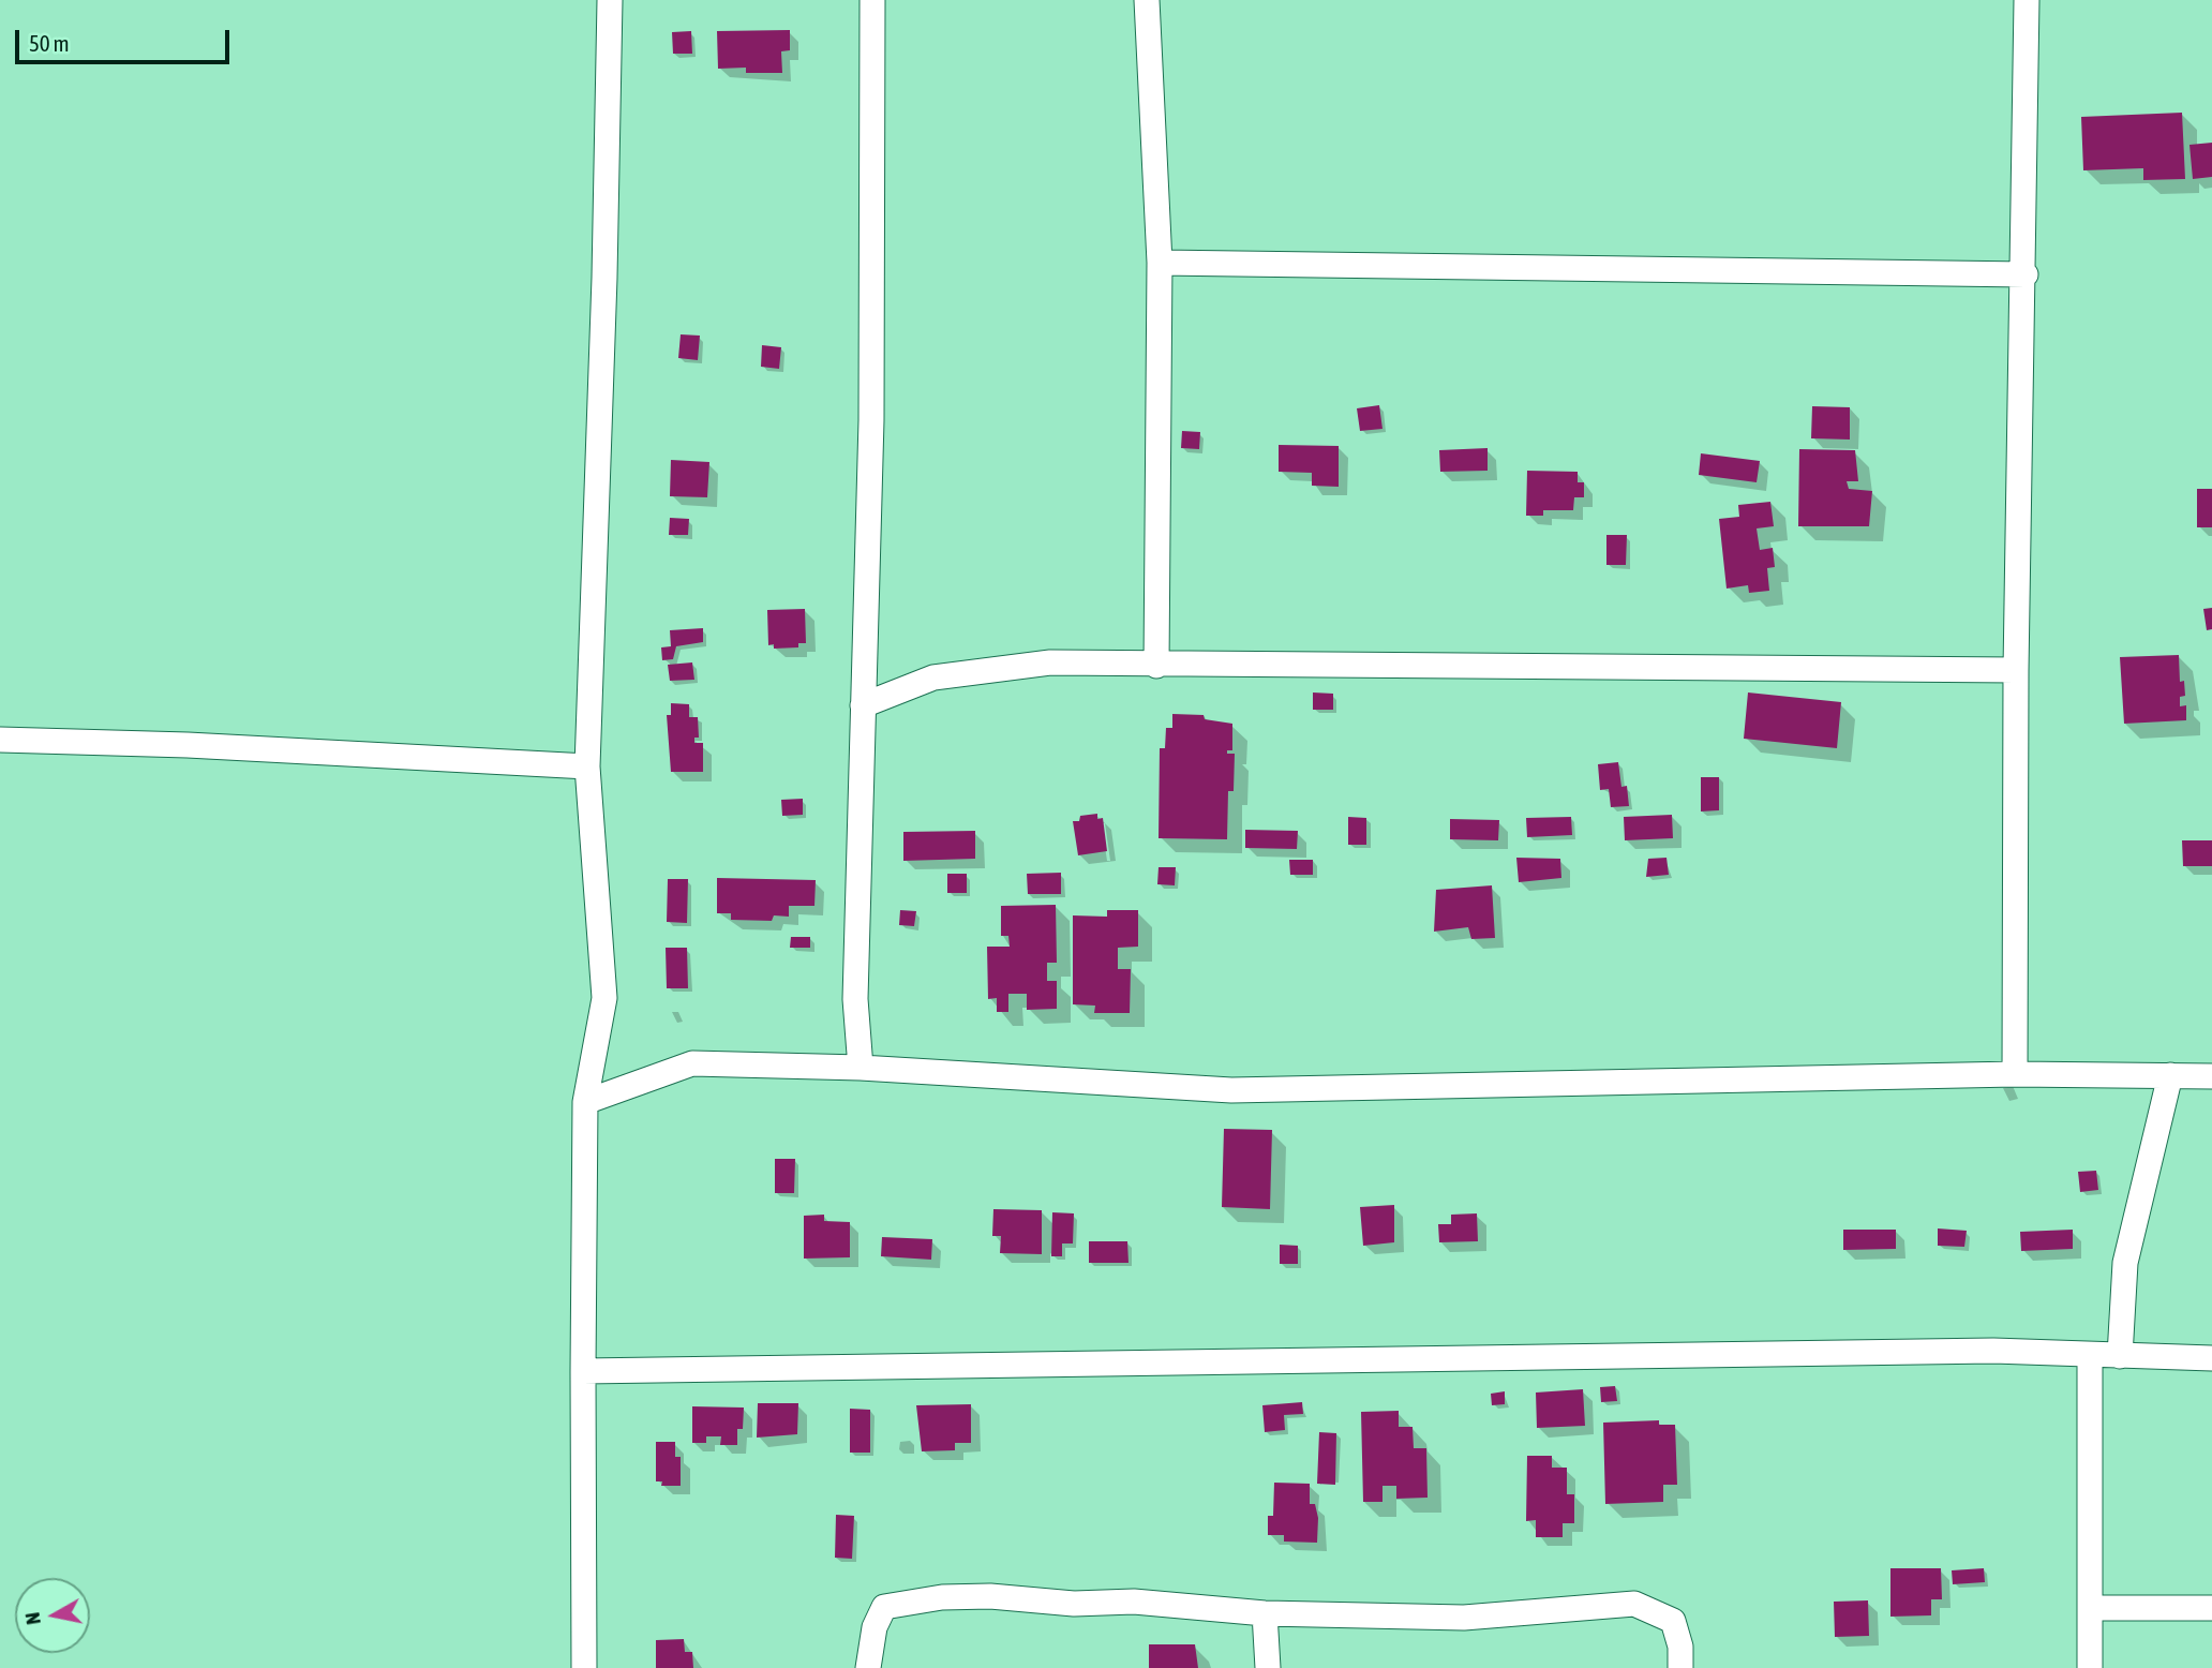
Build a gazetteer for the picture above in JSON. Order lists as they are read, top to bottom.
{
  "scale_bar": "50 m",
  "north": "left"
}
